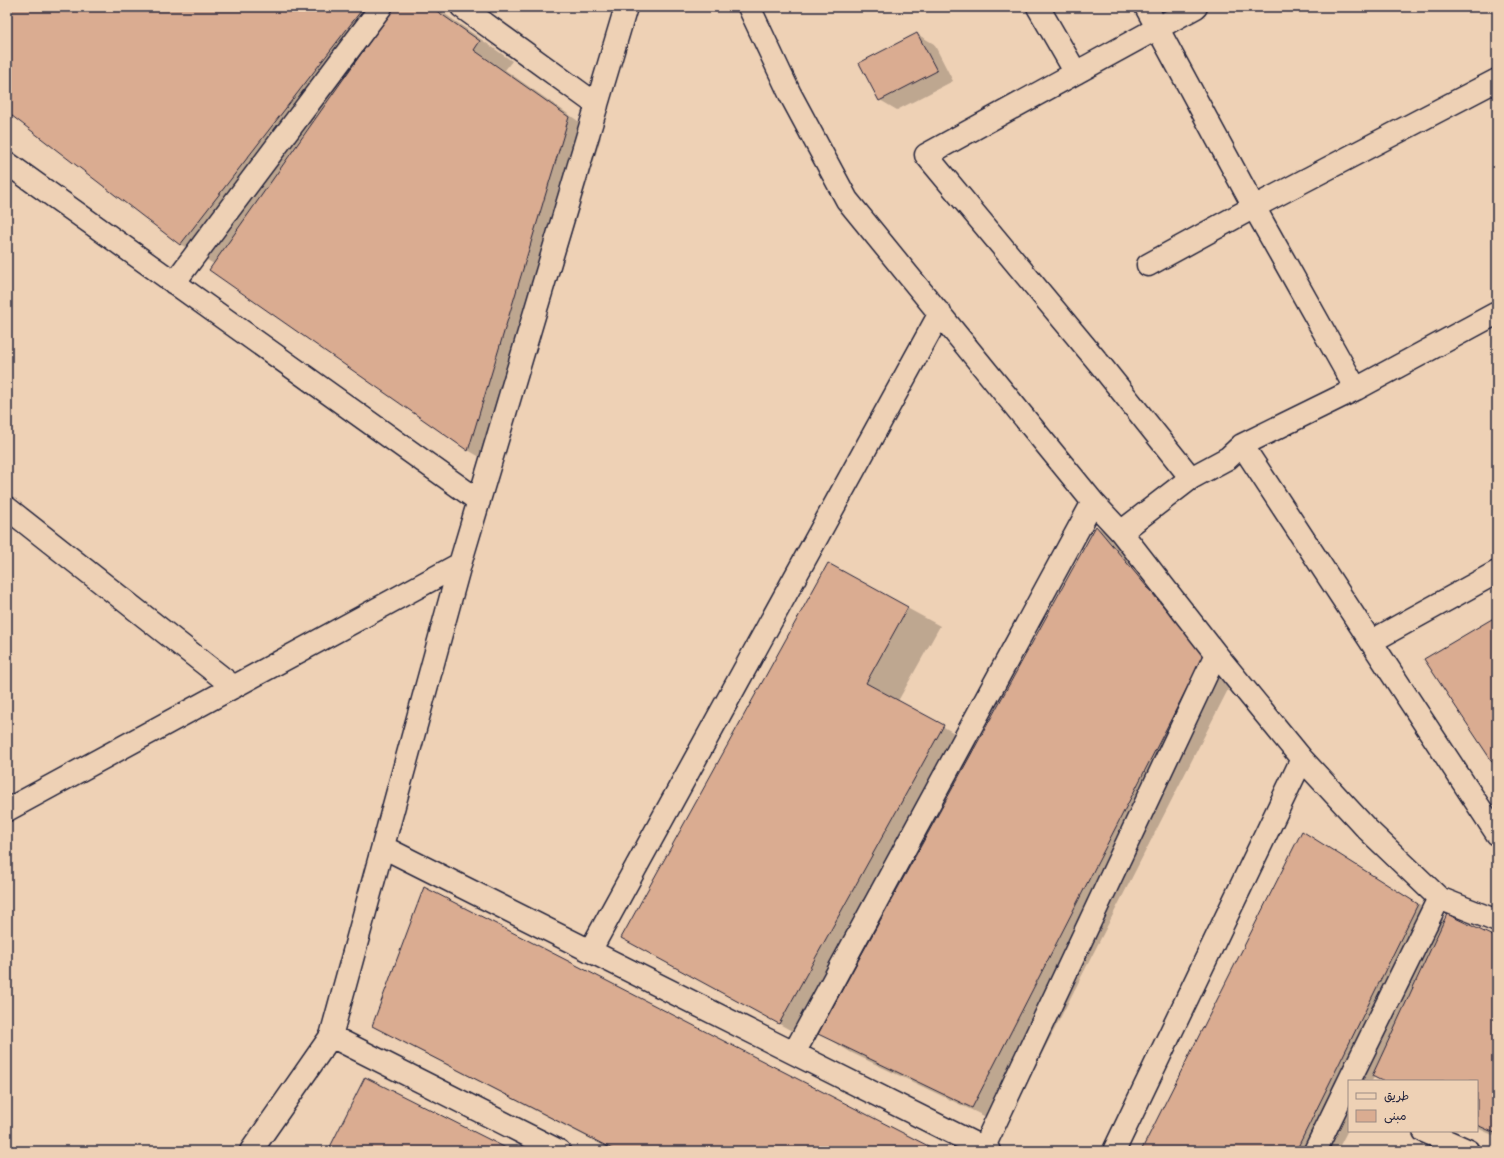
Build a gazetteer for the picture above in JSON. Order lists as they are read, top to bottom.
{
  "legend": ["طريق", "مبنى"]
}
